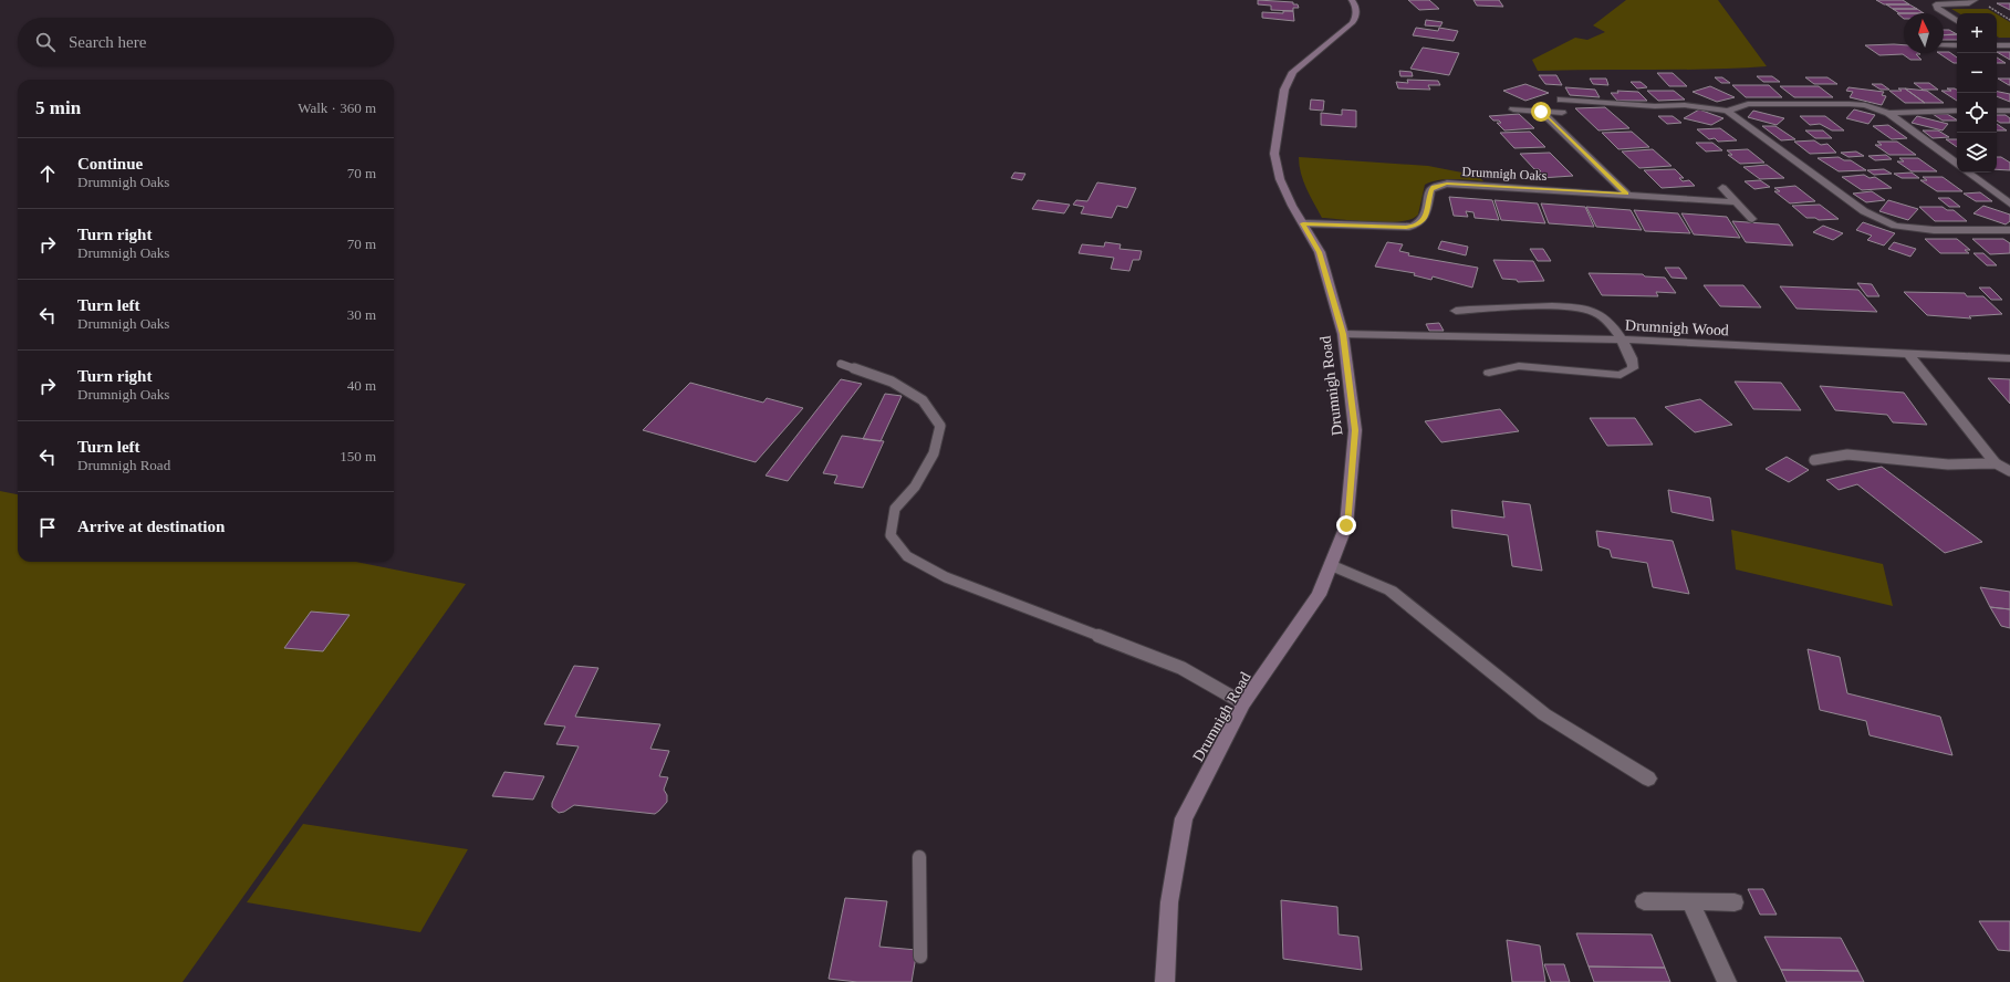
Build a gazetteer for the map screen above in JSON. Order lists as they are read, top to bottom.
{
  "streets": {
    "main road": ["Drumnigh Road"],
    "street": ["Drumnigh Oaks", "Drumnigh Wood"]
  },
  "crossings": [
    ["Drumnigh Oaks", "Drumnigh Road"],
    ["Drumnigh Wood", "Drumnigh Road"]
  ],
  "north": "top",
  "page": {
    "map_buttons": ["+", "−"],
    "search": "Search here",
    "heading": ["5 min", "Walk · 360 m"],
    "list": [
      ["Continue", "Drumnigh Oaks", "70 m"],
      ["Turn right", "Drumnigh Oaks", "70 m"],
      ["Turn left", "Drumnigh Oaks", "30 m"],
      ["Turn right", "Drumnigh Oaks", "40 m"],
      ["Turn left", "Drumnigh Road", "150 m"],
      "Arrive at destination"
    ]
  }
}
